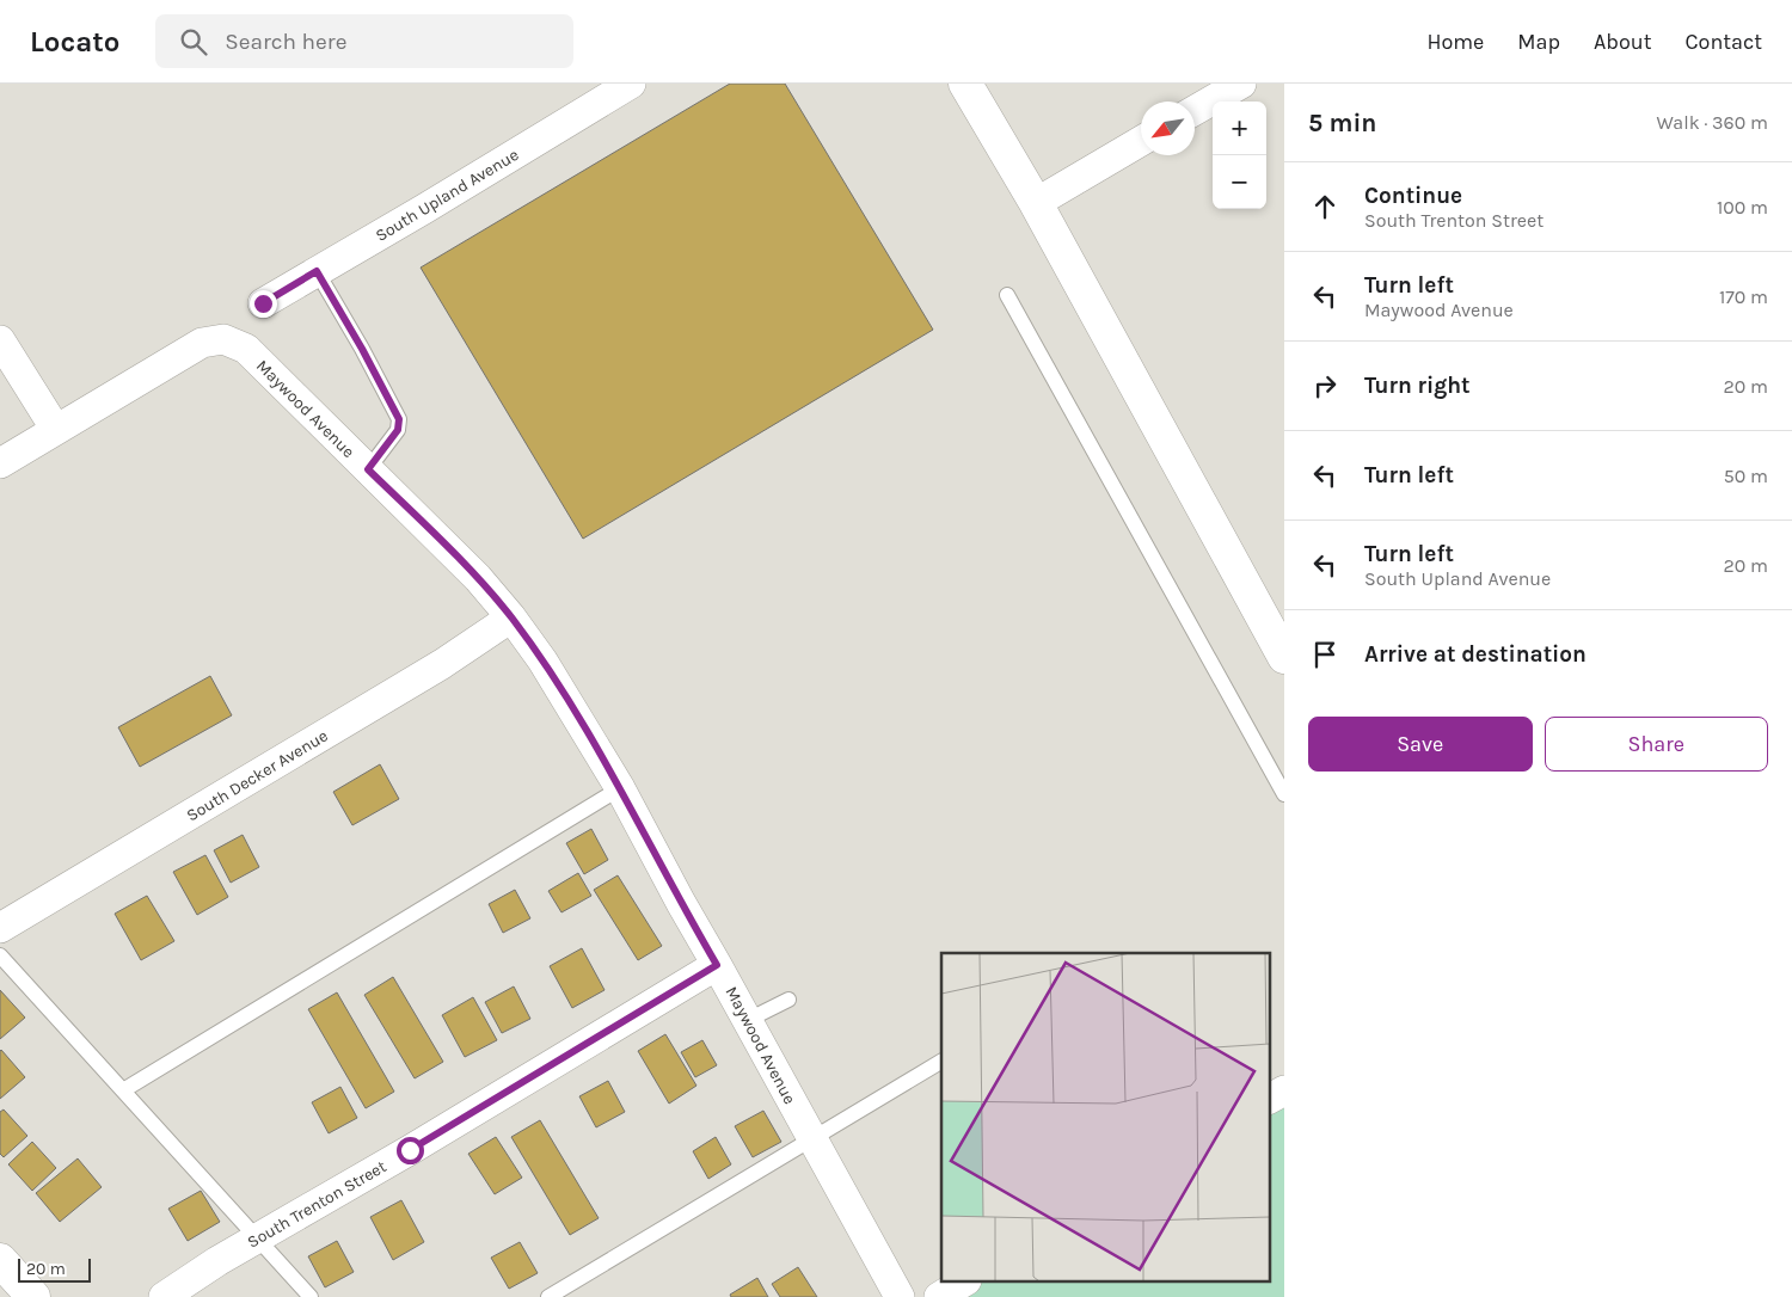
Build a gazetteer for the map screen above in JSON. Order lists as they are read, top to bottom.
{
  "streets": {
    "street": [
      "South Upland Avenue",
      "Maywood Avenue",
      "South Decker Avenue",
      "South Trenton Street"
    ]
  },
  "crossings": [
    ["Maywood Avenue", "South Decker Avenue"],
    ["Maywood Avenue", "South Trenton Street"]
  ],
  "scale_bar": "20 m",
  "north": "bottom left",
  "page": {
    "header": "Locato",
    "search": "Search here",
    "nav": [
      "Home",
      "Map",
      "About",
      "Contact"
    ],
    "heading": ["5 min", "Walk · 360 m"],
    "map_buttons": ["+", "−"],
    "list": [
      ["Continue", "South Trenton Street", "100 m"],
      ["Turn left", "Maywood Avenue", "170 m"],
      ["Turn right", "20 m"],
      ["Turn left", "50 m"],
      ["Turn left", "South Upland Avenue", "20 m"],
      "Arrive at destination"
    ],
    "buttons": ["Save", "Share"],
    "scale": "20 m"
  }
}
